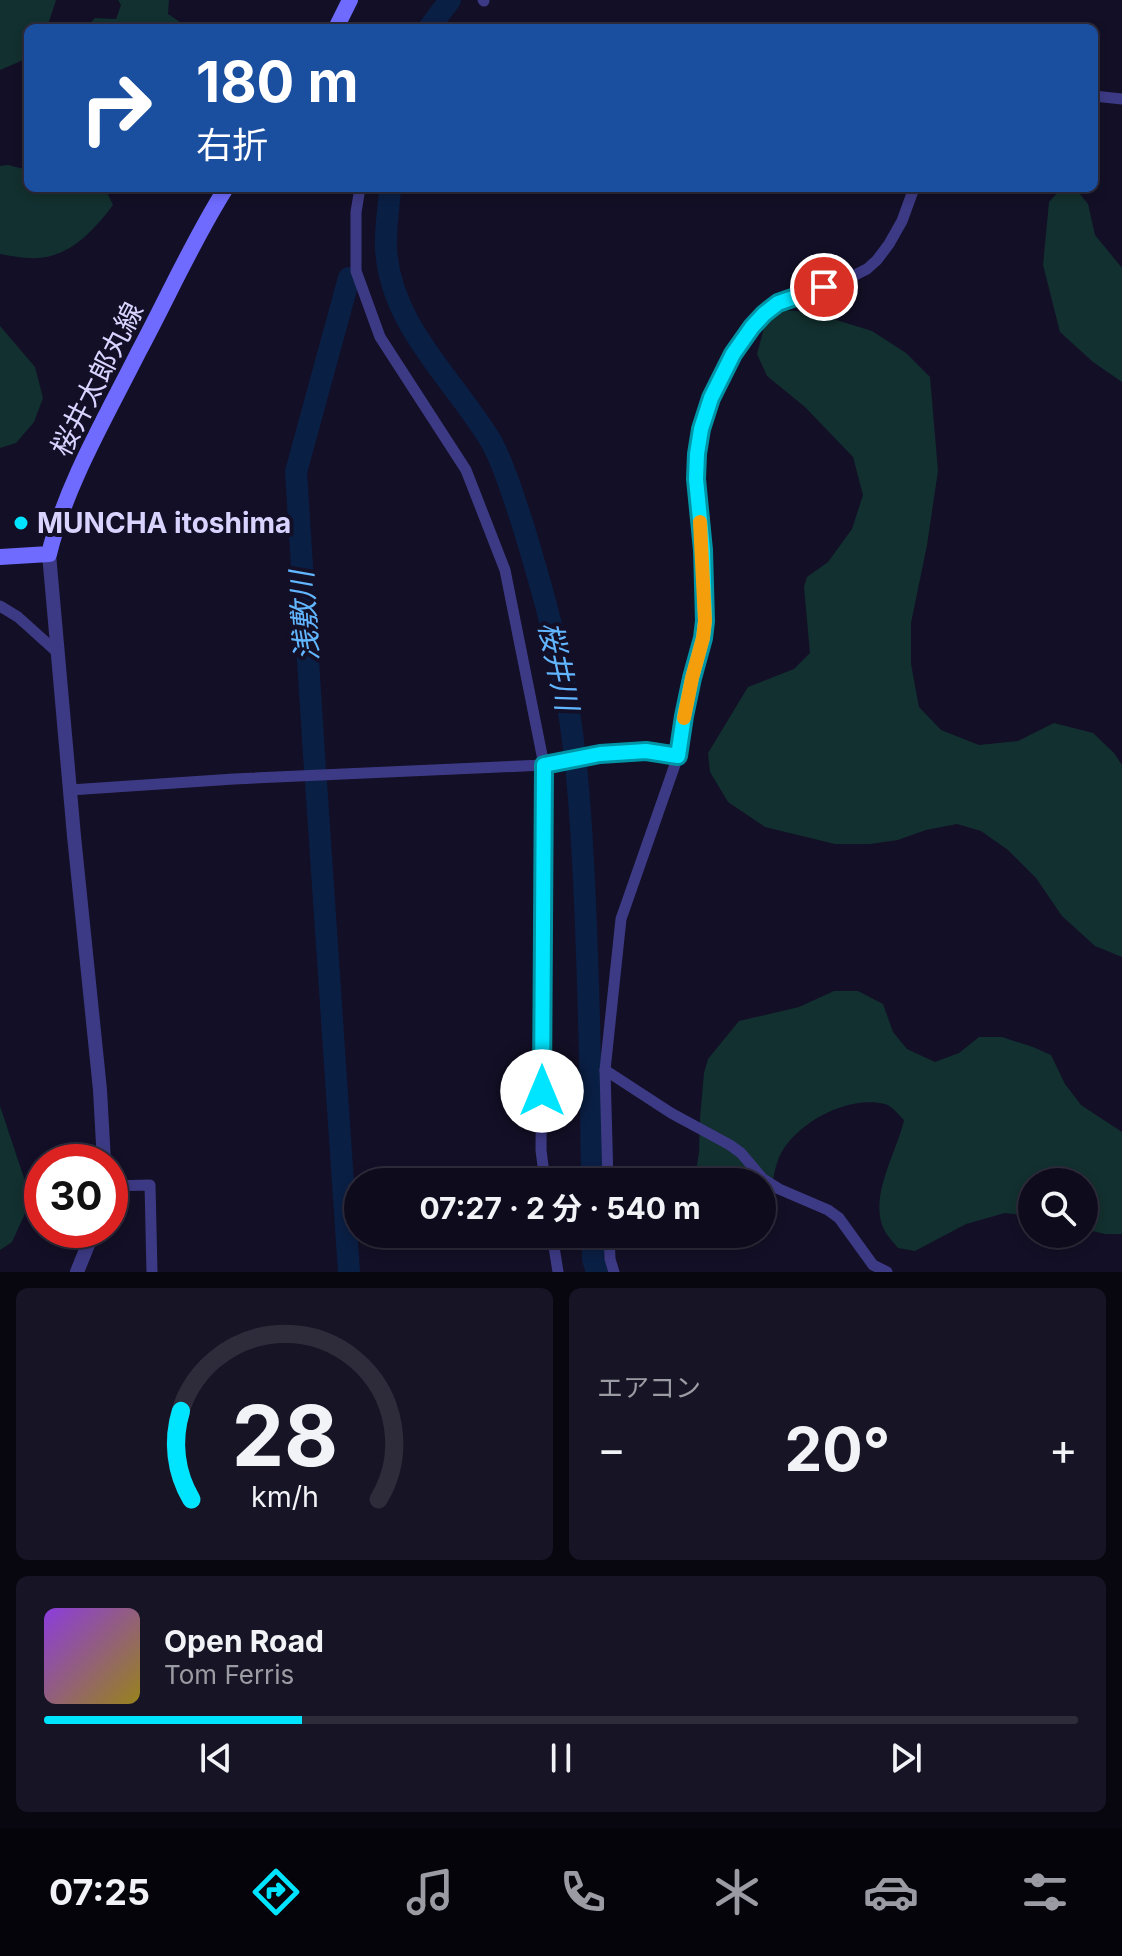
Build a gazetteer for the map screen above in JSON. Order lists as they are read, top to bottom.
{
  "streets": {
    "main road": ["桜井太郎丸線"]
  },
  "water": ["浅敷川", "桜井川"],
  "places": ["MUNCHA itoshima"],
  "page": {
    "turn": ["180 m", "右折"],
    "limit": "30",
    "trip": "07:27 · 2 分 · 540 m",
    "tile": "エアコン",
    "heat": ["−", "20°", "+"],
    "song": ["Open Road", "Tom Ferris"],
    "tabs": "07:25",
    "gauge": ["28", "km/h"]
  }
}
